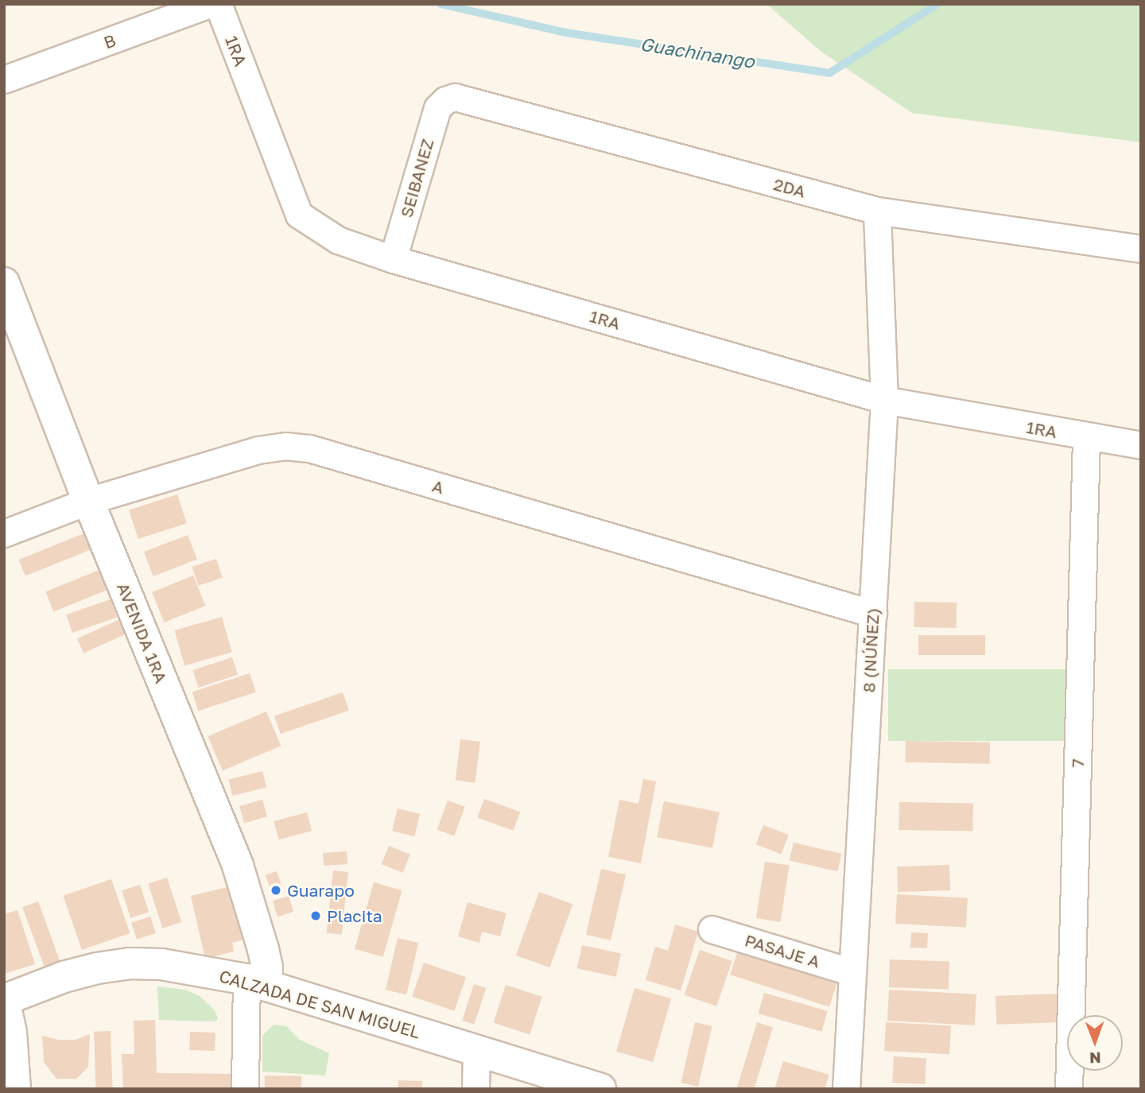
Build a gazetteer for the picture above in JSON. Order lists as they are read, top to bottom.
{
  "streets": {
    "street": [
      "B",
      "1RA",
      "SEIBANEZ",
      "2DA",
      "A",
      "AVENIDA 1RA",
      "8 (NÚÑEZ)",
      "7",
      "PASAJE A",
      "CALZADA DE SAN MIGUEL"
    ]
  },
  "crossings": [
    ["B", "1RA"],
    ["1RA", "SEIBANEZ"],
    ["1RA", "8 (NÚÑEZ)"],
    ["1RA", "7"],
    ["SEIBANEZ", "2DA"],
    ["2DA", "8 (NÚÑEZ)"],
    ["A", "AVENIDA 1RA"],
    ["A", "8 (NÚÑEZ)"],
    ["AVENIDA 1RA", "CALZADA DE SAN MIGUEL"],
    ["8 (NÚÑEZ)", "PASAJE A"]
  ],
  "water": ["Guachinango"],
  "places": ["Guarapo", "Placita"],
  "north": "bottom"
}
